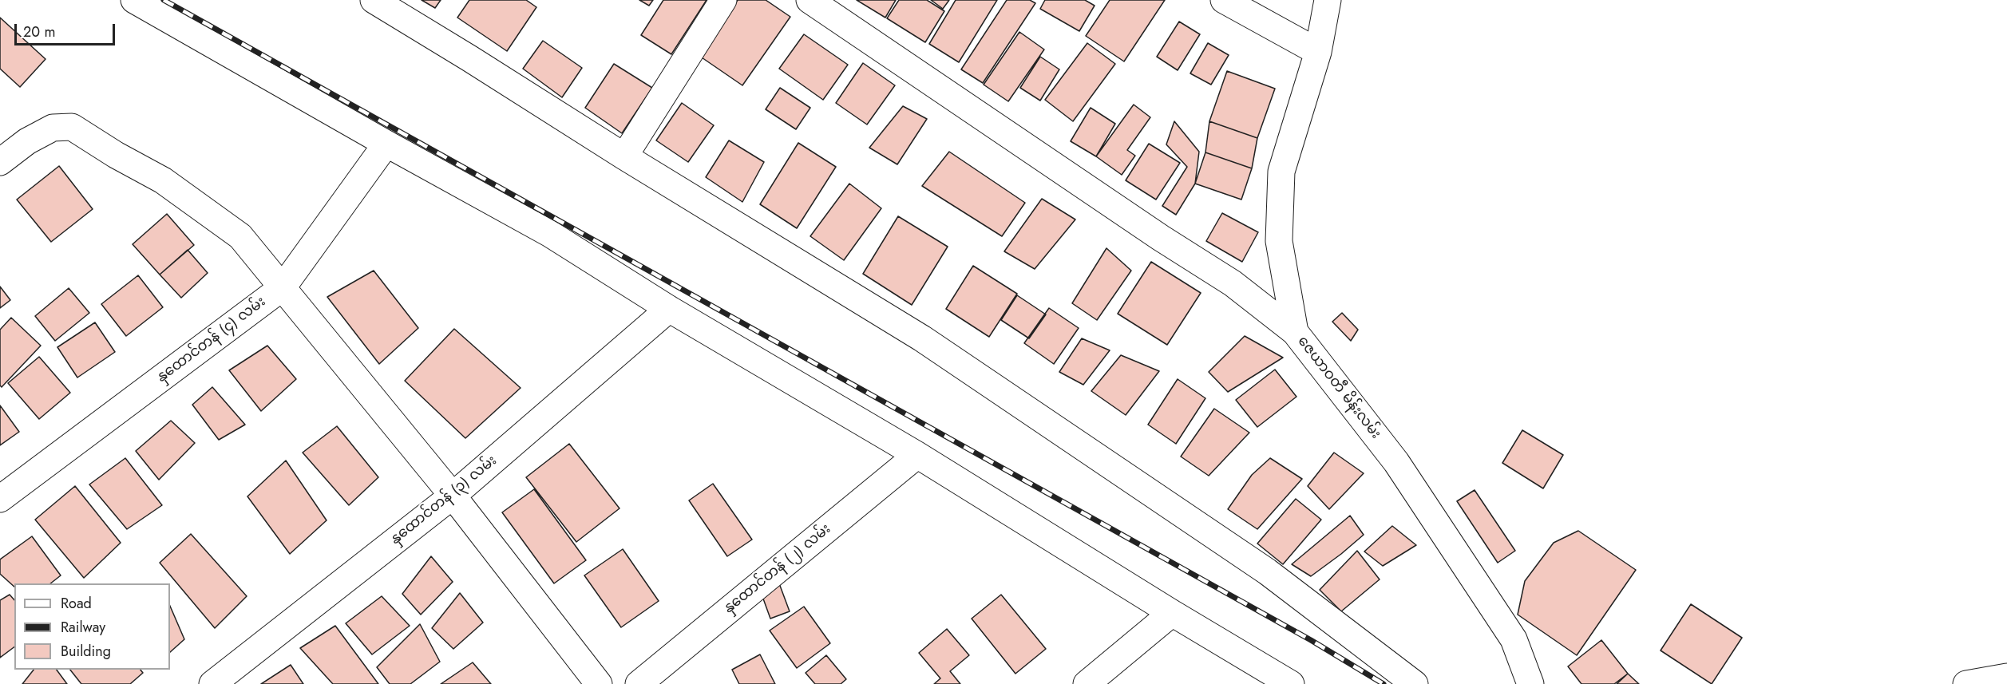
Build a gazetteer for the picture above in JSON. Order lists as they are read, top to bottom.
{
  "streets": {
    "street": [
      "နှထောင်တန် (၄) လမ်း",
      "ဇေယာဝတီ မိန်းလမ်း",
      "နှထောင်တန် (၃) လမ်း",
      "နှထောင်တန် (၂) လမ်း"
    ]
  },
  "legend": ["Road", "Railway", "Building"],
  "scale_bar": "20 m"
}
